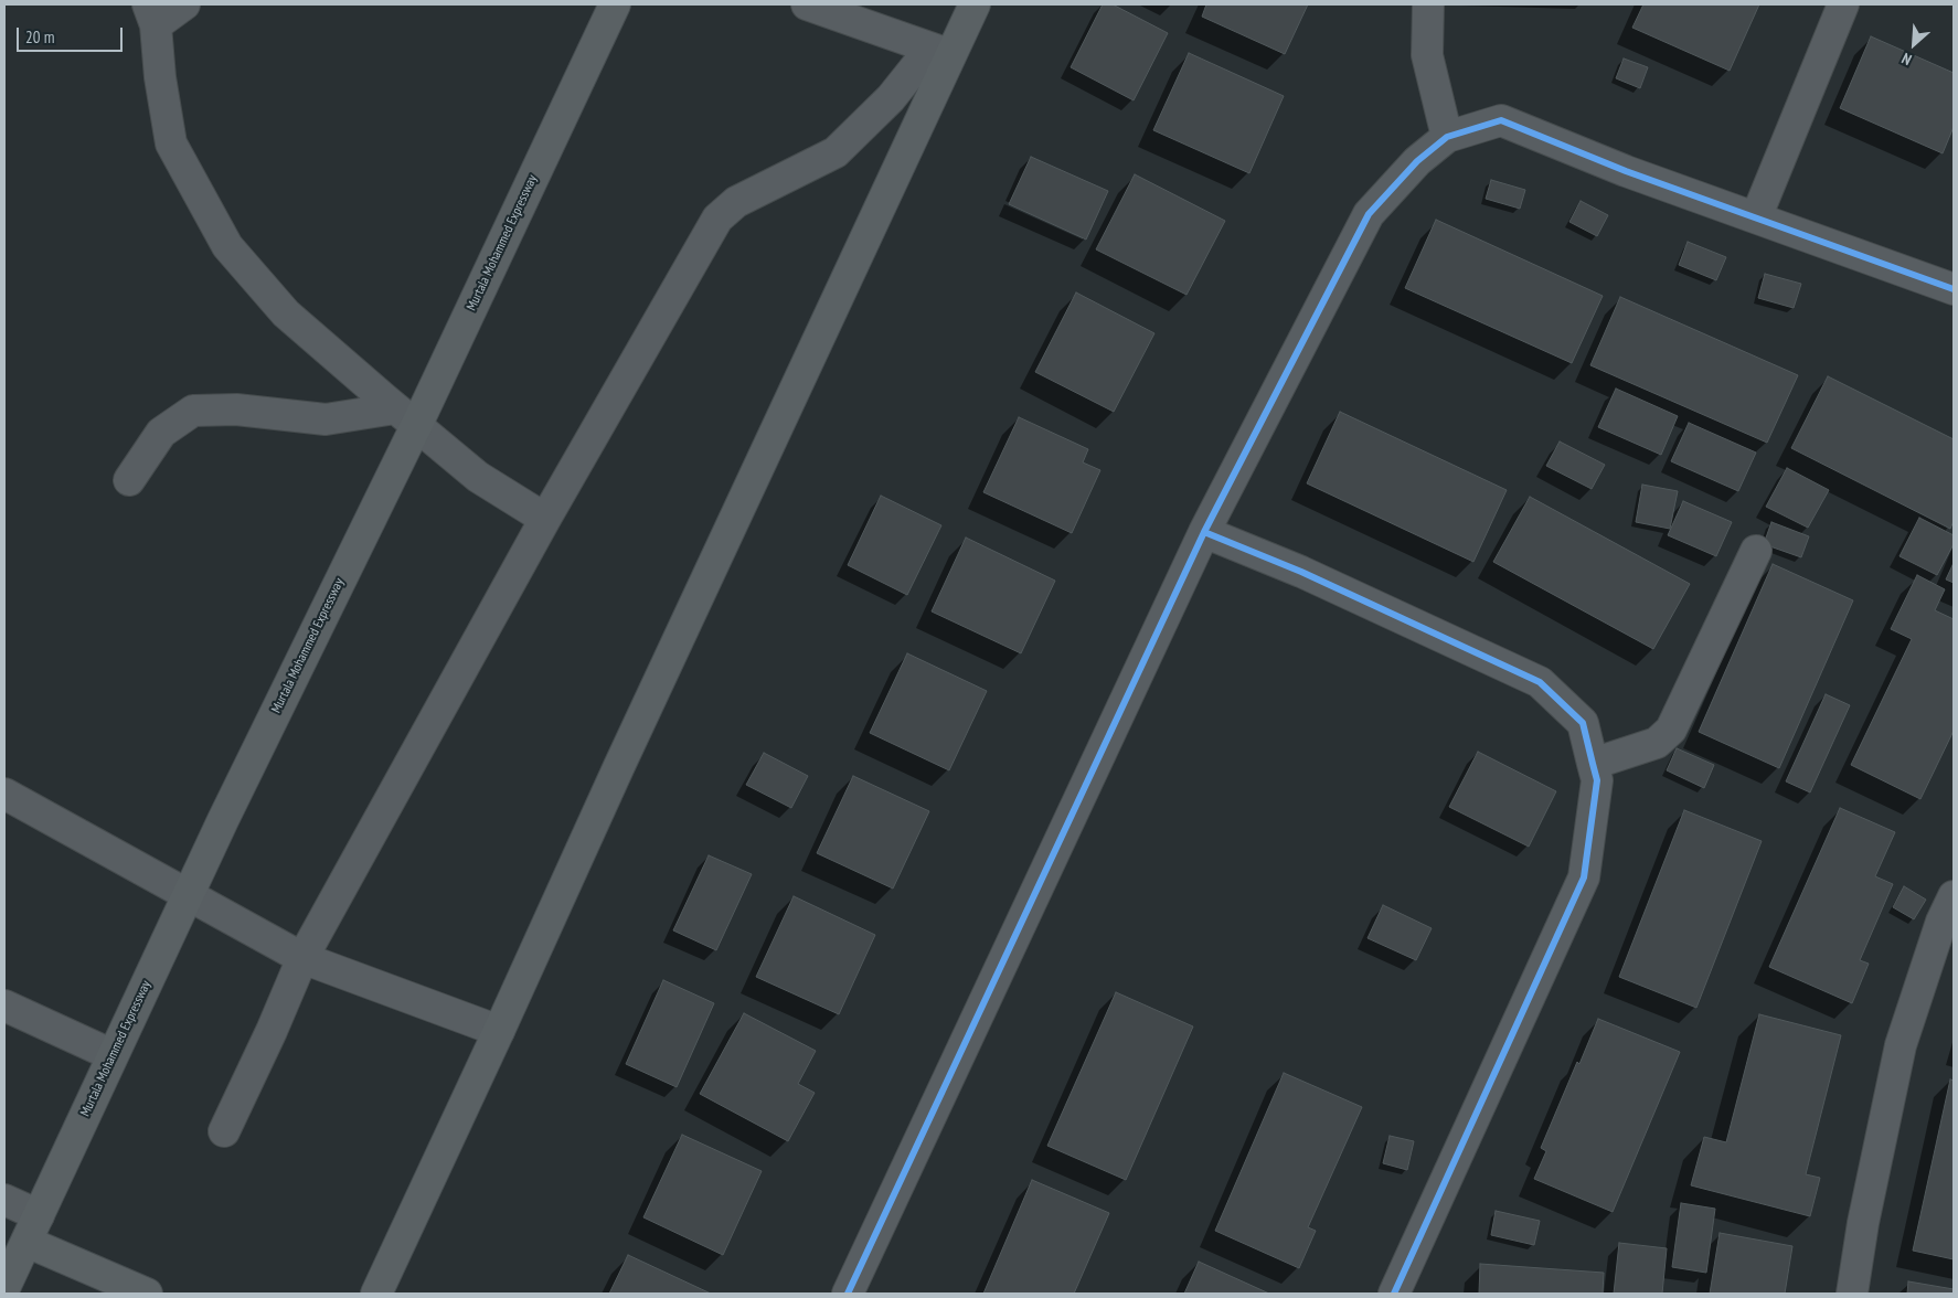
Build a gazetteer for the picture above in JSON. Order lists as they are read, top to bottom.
{
  "streets": {
    "main road": ["Murtala Mohammed Expressway"]
  },
  "scale_bar": "20 m",
  "north": "bottom left"
}
